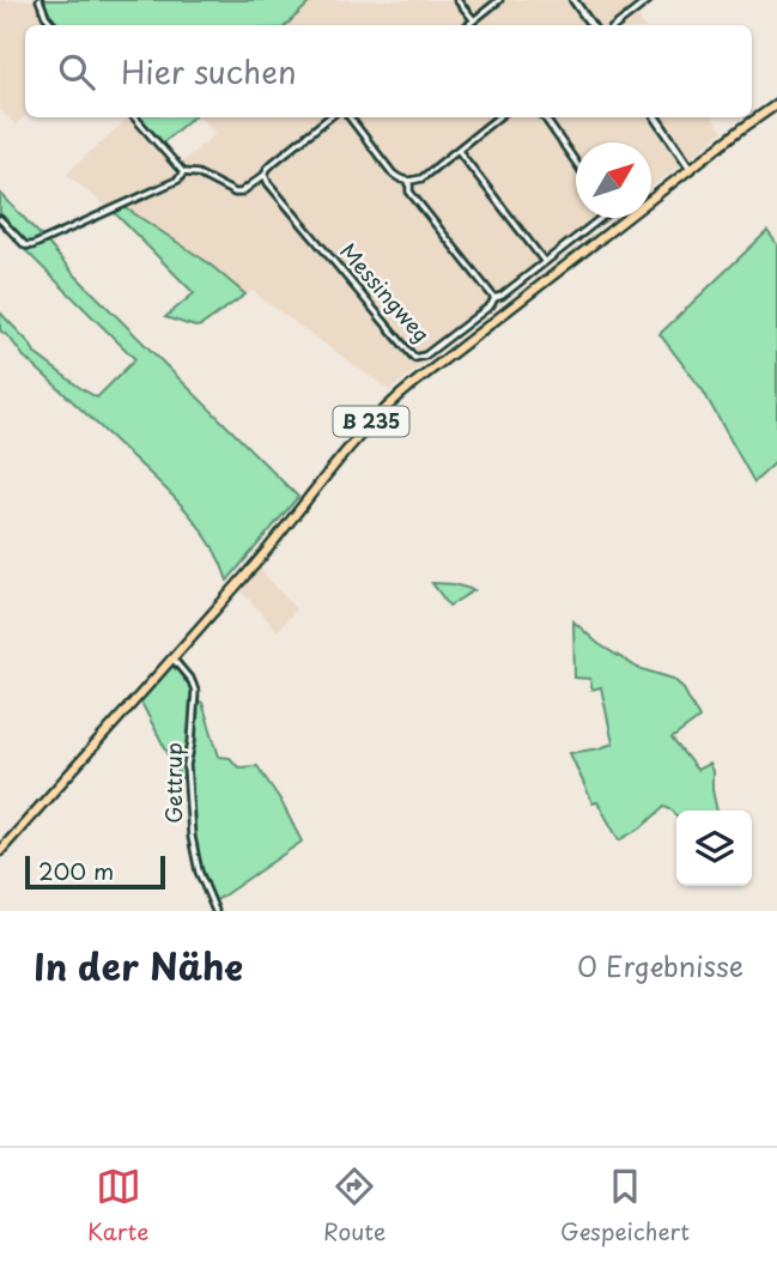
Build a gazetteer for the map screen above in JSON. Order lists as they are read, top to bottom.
{
  "streets": {
    "main road": ["B 235"],
    "street": ["Messingweg", "Gettrup"]
  },
  "crossings": [
    ["B 235", "Gettrup"]
  ],
  "scale_bar": "200 m",
  "north": "top right",
  "page": {
    "search": "Hier suchen",
    "scale": "200 m",
    "heading": ["In der Nähe", "0 Ergebnisse"],
    "nav": ["Karte", "Route", "Gespeichert"]
  }
}
